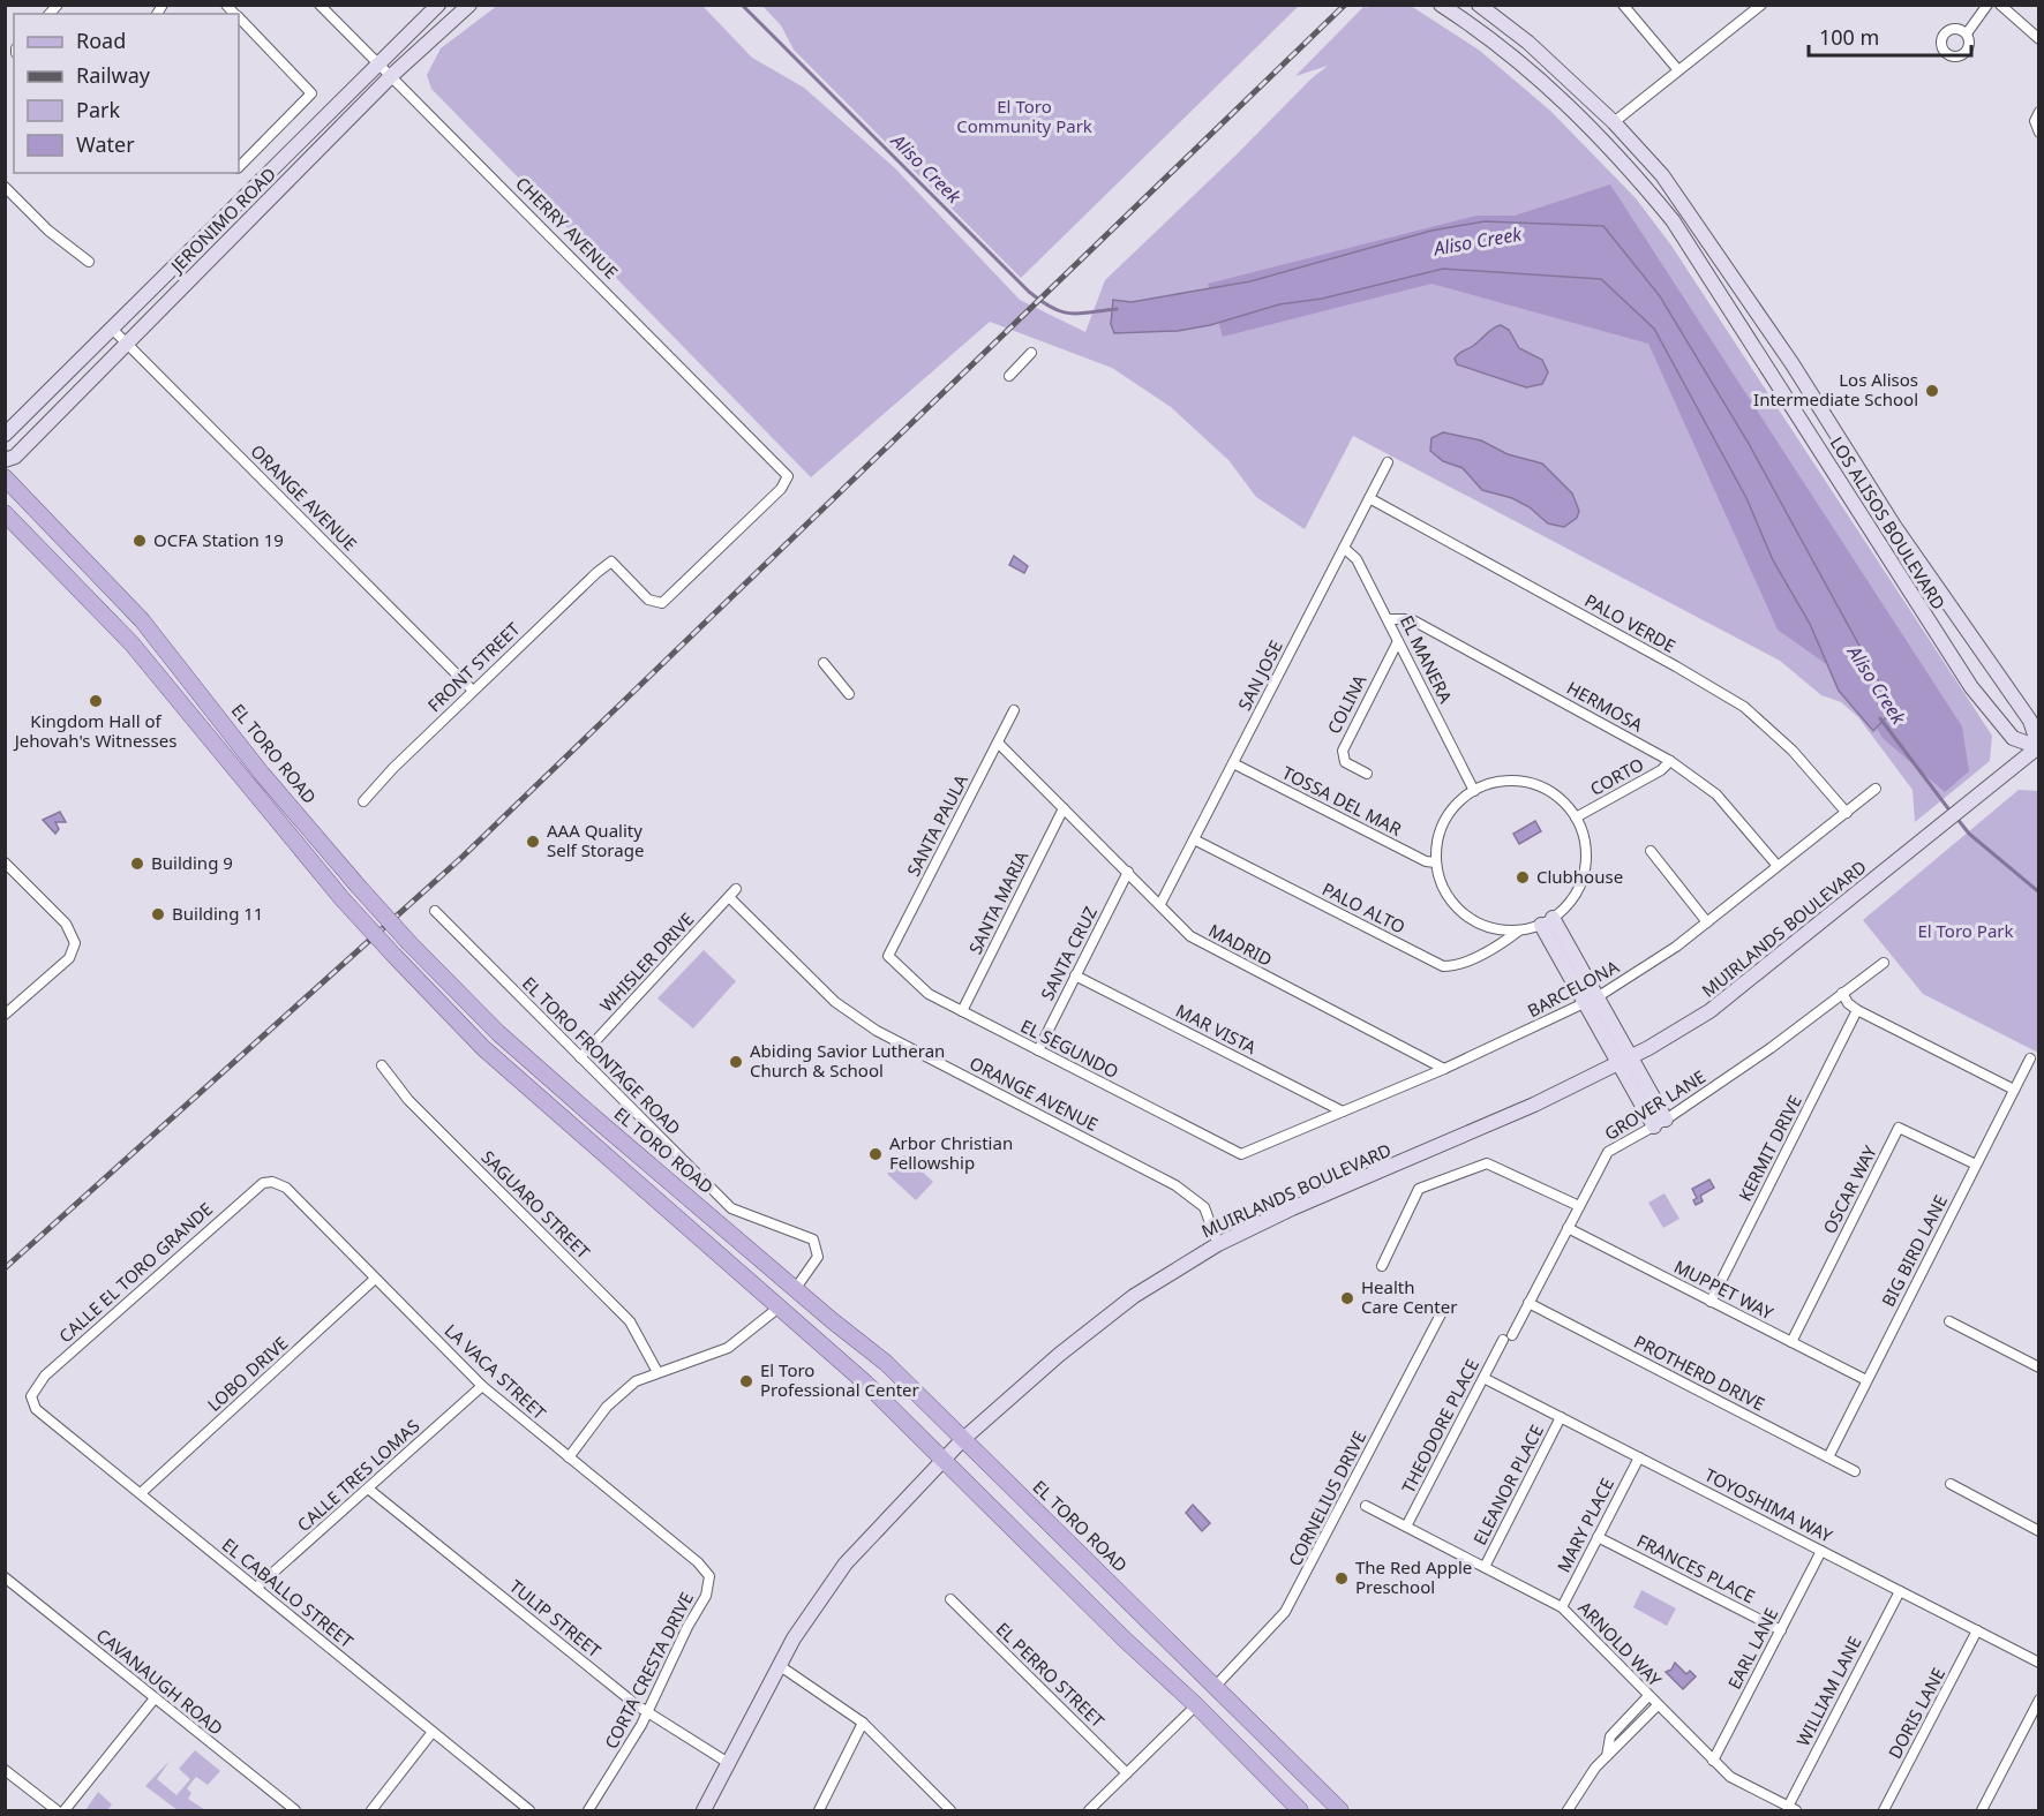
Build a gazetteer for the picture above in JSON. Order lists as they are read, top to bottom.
{
  "streets": {
    "main road": [
      "JERONIMO ROAD",
      "LOS ALISOS BOULEVARD",
      "EL TORO ROAD",
      "MUIRLANDS BOULEVARD"
    ],
    "street": [
      "CHERRY AVENUE",
      "ORANGE AVENUE",
      "PALO VERDE",
      "EL MANERA",
      "FRONT STREET",
      "SAN JOSE",
      "COLINA",
      "HERMOSA",
      "CORTO",
      "TOSSA DEL MAR",
      "SANTA PAULA",
      "SANTA MARIA",
      "PALO ALTO",
      "MADRID",
      "SANTA CRUZ",
      "WHISLER DRIVE",
      "BARCELONA",
      "MAR VISTA",
      "EL SEGUNDO",
      "EL TORO FRONTAGE ROAD",
      "GROVER LANE",
      "KERMIT DRIVE",
      "OSCAR WAY",
      "SAGUARO STREET",
      "BIG BIRD LANE",
      "CALLE EL TORO GRANDE",
      "MUPPET WAY",
      "LA VACA STREET",
      "PROTHERD DRIVE",
      "LOBO DRIVE",
      "THEODORE PLACE",
      "CALLE TRES LOMAS",
      "ELEANOR PLACE",
      "CORNELIUS DRIVE",
      "TOYOSHIMA WAY",
      "MARY PLACE",
      "FRANCES PLACE",
      "EL CABALLO STREET",
      "TULIP STREET",
      "ARNOLD WAY",
      "EARL LANE",
      "CORTA CRESTA DRIVE",
      "EL PERRO STREET",
      "CAVANAUGH ROAD",
      "WILLIAM LANE",
      "DORIS LANE"
    ]
  },
  "crossings": [
    ["JERONIMO ROAD", "CHERRY AVENUE"],
    ["JERONIMO ROAD", "ORANGE AVENUE"],
    ["CHERRY AVENUE", "FRONT STREET"],
    ["ORANGE AVENUE", "FRONT STREET"],
    ["ORANGE AVENUE", "MUIRLANDS BOULEVARD"],
    ["ORANGE AVENUE", "WHISLER DRIVE"],
    ["LOS ALISOS BOULEVARD", "MUIRLANDS BOULEVARD"],
    ["PALO VERDE", "SAN JOSE"],
    ["PALO VERDE", "BARCELONA"],
    ["EL MANERA", "SAN JOSE"],
    ["EL MANERA", "COLINA"],
    ["EL MANERA", "HERMOSA"],
    ["EL MANERA", "CORTO"],
    ["EL MANERA", "TOSSA DEL MAR"],
    ["EL MANERA", "PALO ALTO"],
    ["SAN JOSE", "TOSSA DEL MAR"],
    ["SAN JOSE", "PALO ALTO"],
    ["SAN JOSE", "MADRID"],
    ["HERMOSA", "CORTO"],
    ["HERMOSA", "BARCELONA"],
    ["EL TORO ROAD", "MUIRLANDS BOULEVARD"],
    ["EL TORO ROAD", "EL TORO FRONTAGE ROAD"],
    ["EL TORO ROAD", "CORNELIUS DRIVE"],
    ["CORTO", "TOSSA DEL MAR"],
    ["CORTO", "PALO ALTO"],
    ["TOSSA DEL MAR", "PALO ALTO"],
    ["SANTA PAULA", "MADRID"],
    ["SANTA PAULA", "EL SEGUNDO"],
    ["SANTA MARIA", "MADRID"],
    ["SANTA MARIA", "EL SEGUNDO"],
    ["MUIRLANDS BOULEVARD", "TULIP STREET"],
    ["MADRID", "SANTA CRUZ"],
    ["MADRID", "BARCELONA"],
    ["SANTA CRUZ", "MAR VISTA"],
    ["SANTA CRUZ", "EL SEGUNDO"],
    ["WHISLER DRIVE", "EL TORO FRONTAGE ROAD"],
    ["BARCELONA", "MAR VISTA"],
    ["BARCELONA", "EL SEGUNDO"],
    ["GROVER LANE", "MUPPET WAY"],
    ["GROVER LANE", "PROTHERD DRIVE"],
    ["KERMIT DRIVE", "MUPPET WAY"],
    ["OSCAR WAY", "BIG BIRD LANE"],
    ["OSCAR WAY", "MUPPET WAY"],
    ["BIG BIRD LANE", "MUPPET WAY"],
    ["BIG BIRD LANE", "PROTHERD DRIVE"],
    ["CALLE EL TORO GRANDE", "LA VACA STREET"],
    ["CALLE EL TORO GRANDE", "EL CABALLO STREET"],
    ["LA VACA STREET", "LOBO DRIVE"],
    ["LA VACA STREET", "CALLE TRES LOMAS"],
    ["LA VACA STREET", "CORTA CRESTA DRIVE"],
    ["LOBO DRIVE", "EL CABALLO STREET"],
    ["THEODORE PLACE", "TOYOSHIMA WAY"],
    ["THEODORE PLACE", "ARNOLD WAY"],
    ["CALLE TRES LOMAS", "EL CABALLO STREET"],
    ["CALLE TRES LOMAS", "TULIP STREET"],
    ["ELEANOR PLACE", "TOYOSHIMA WAY"],
    ["ELEANOR PLACE", "ARNOLD WAY"],
    ["TOYOSHIMA WAY", "MARY PLACE"],
    ["TOYOSHIMA WAY", "EARL LANE"],
    ["TOYOSHIMA WAY", "WILLIAM LANE"],
    ["TOYOSHIMA WAY", "DORIS LANE"],
    ["MARY PLACE", "FRANCES PLACE"],
    ["MARY PLACE", "ARNOLD WAY"],
    ["FRANCES PLACE", "EARL LANE"],
    ["TULIP STREET", "CORTA CRESTA DRIVE"],
    ["ARNOLD WAY", "EARL LANE"],
    ["ARNOLD WAY", "WILLIAM LANE"]
  ],
  "water": ["Aliso Creek"],
  "parks": ["El Toro Community Park", "El Toro Park"],
  "places": [
    "Los Alisos Intermediate School",
    "OCFA Station 19",
    "Kingdom Hall of Jehovah's Witnesses",
    "AAA Quality Self Storage",
    "Building 9",
    "Clubhouse",
    "Building 11",
    "Abiding Savior Lutheran Church & School",
    "Arbor Christian Fellowship",
    "Health Care Center",
    "El Toro Professional Center",
    "The Red Apple Preschool"
  ],
  "legend": [
    "Road",
    "Railway",
    "Park",
    "Water"
  ],
  "scale_bar": "100 m"
}
